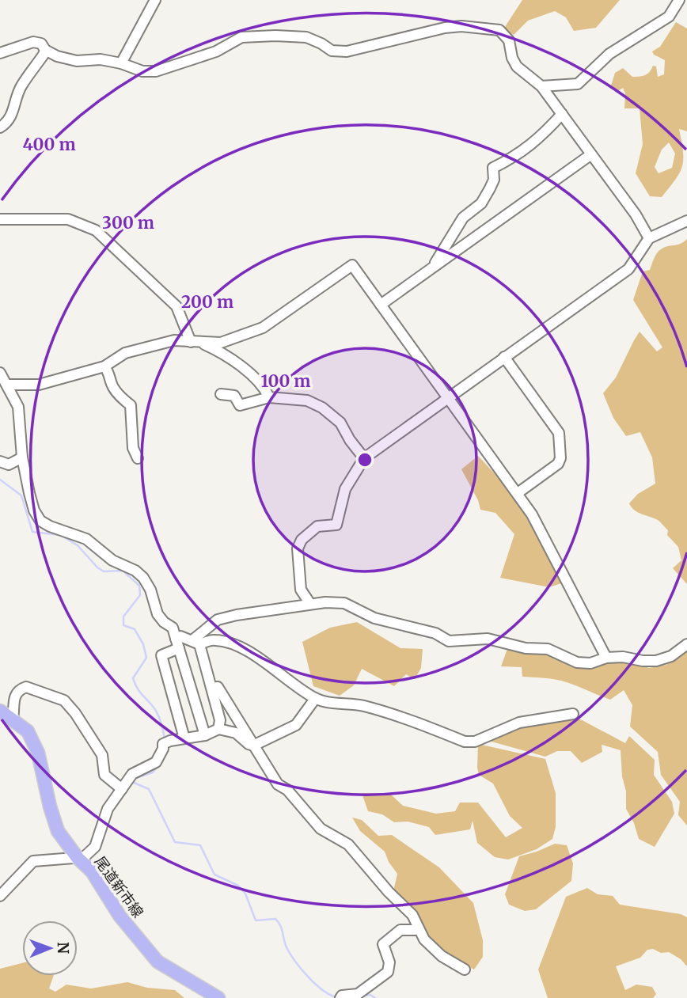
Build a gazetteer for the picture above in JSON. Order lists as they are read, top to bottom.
{
  "streets": {
    "main road": ["尾道新市線"]
  },
  "north": "right",
  "rings": [
    "400 m",
    "300 m",
    "200 m",
    "100 m"
  ]
}
